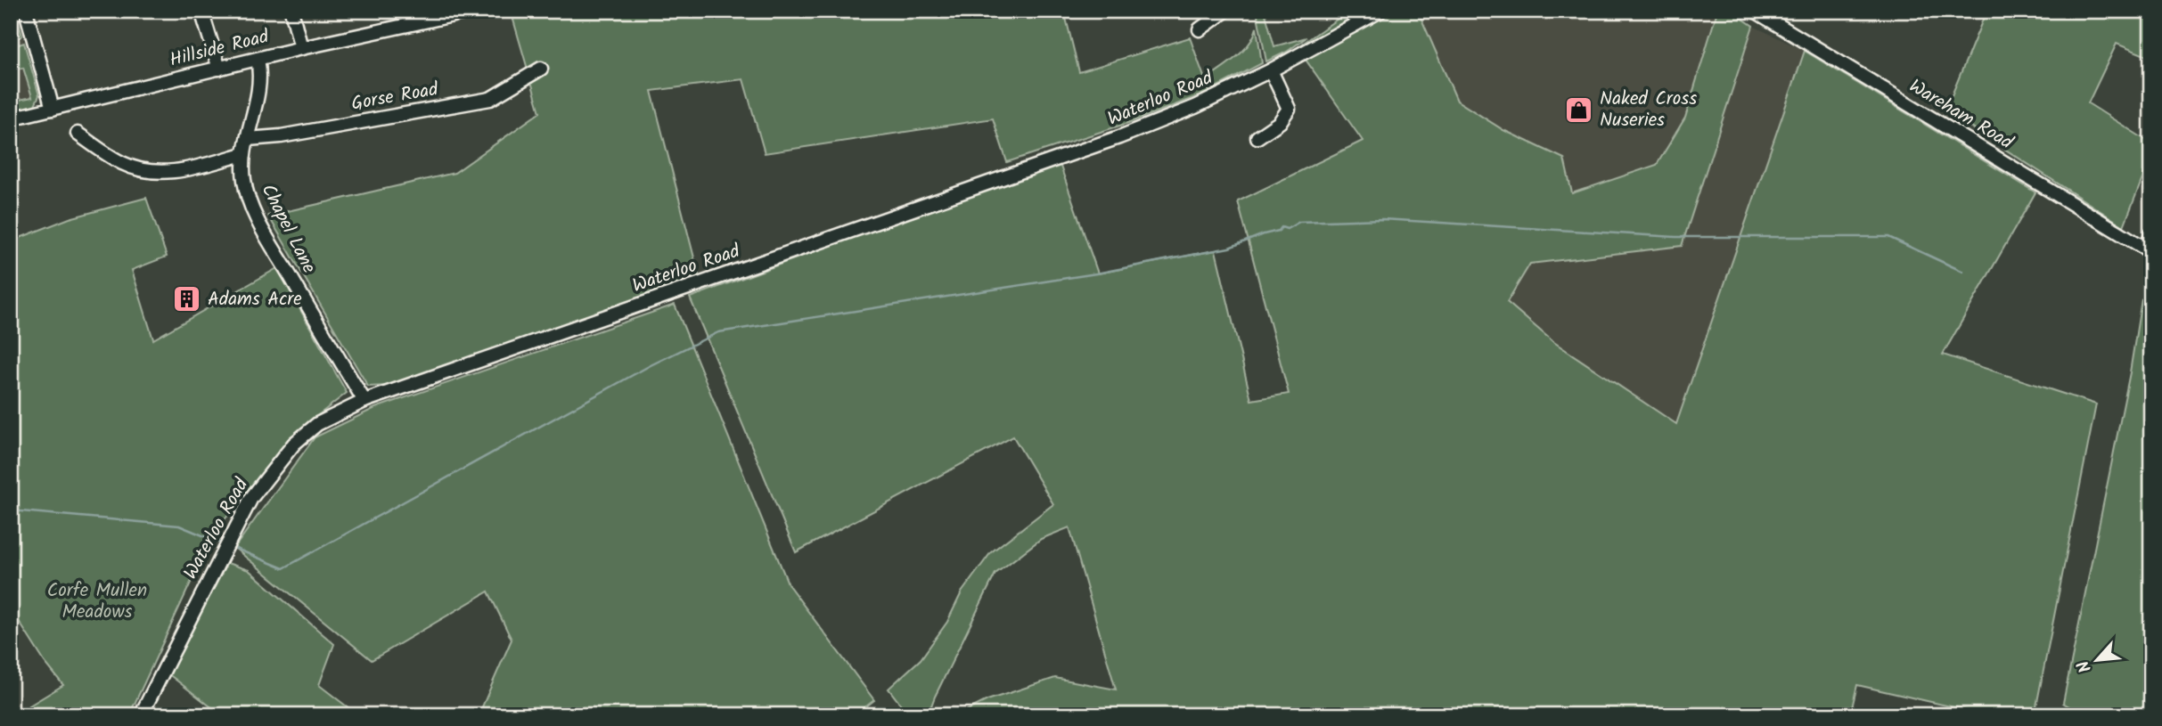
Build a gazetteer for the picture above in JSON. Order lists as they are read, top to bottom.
{
  "streets": {
    "street": [
      "Hillside Road",
      "Gorse Road",
      "Waterloo Road",
      "Wareham Road",
      "Chapel Lane"
    ]
  },
  "crossings": [
    ["Hillside Road", "Chapel Lane"],
    ["Gorse Road", "Chapel Lane"],
    ["Waterloo Road", "Chapel Lane"]
  ],
  "parks": ["Corfe Mullen Meadows"],
  "places": {
    "shop": ["Naked Cross Nuseries"],
    "building": ["Adams Acre"]
  },
  "north": "bottom left"
}
